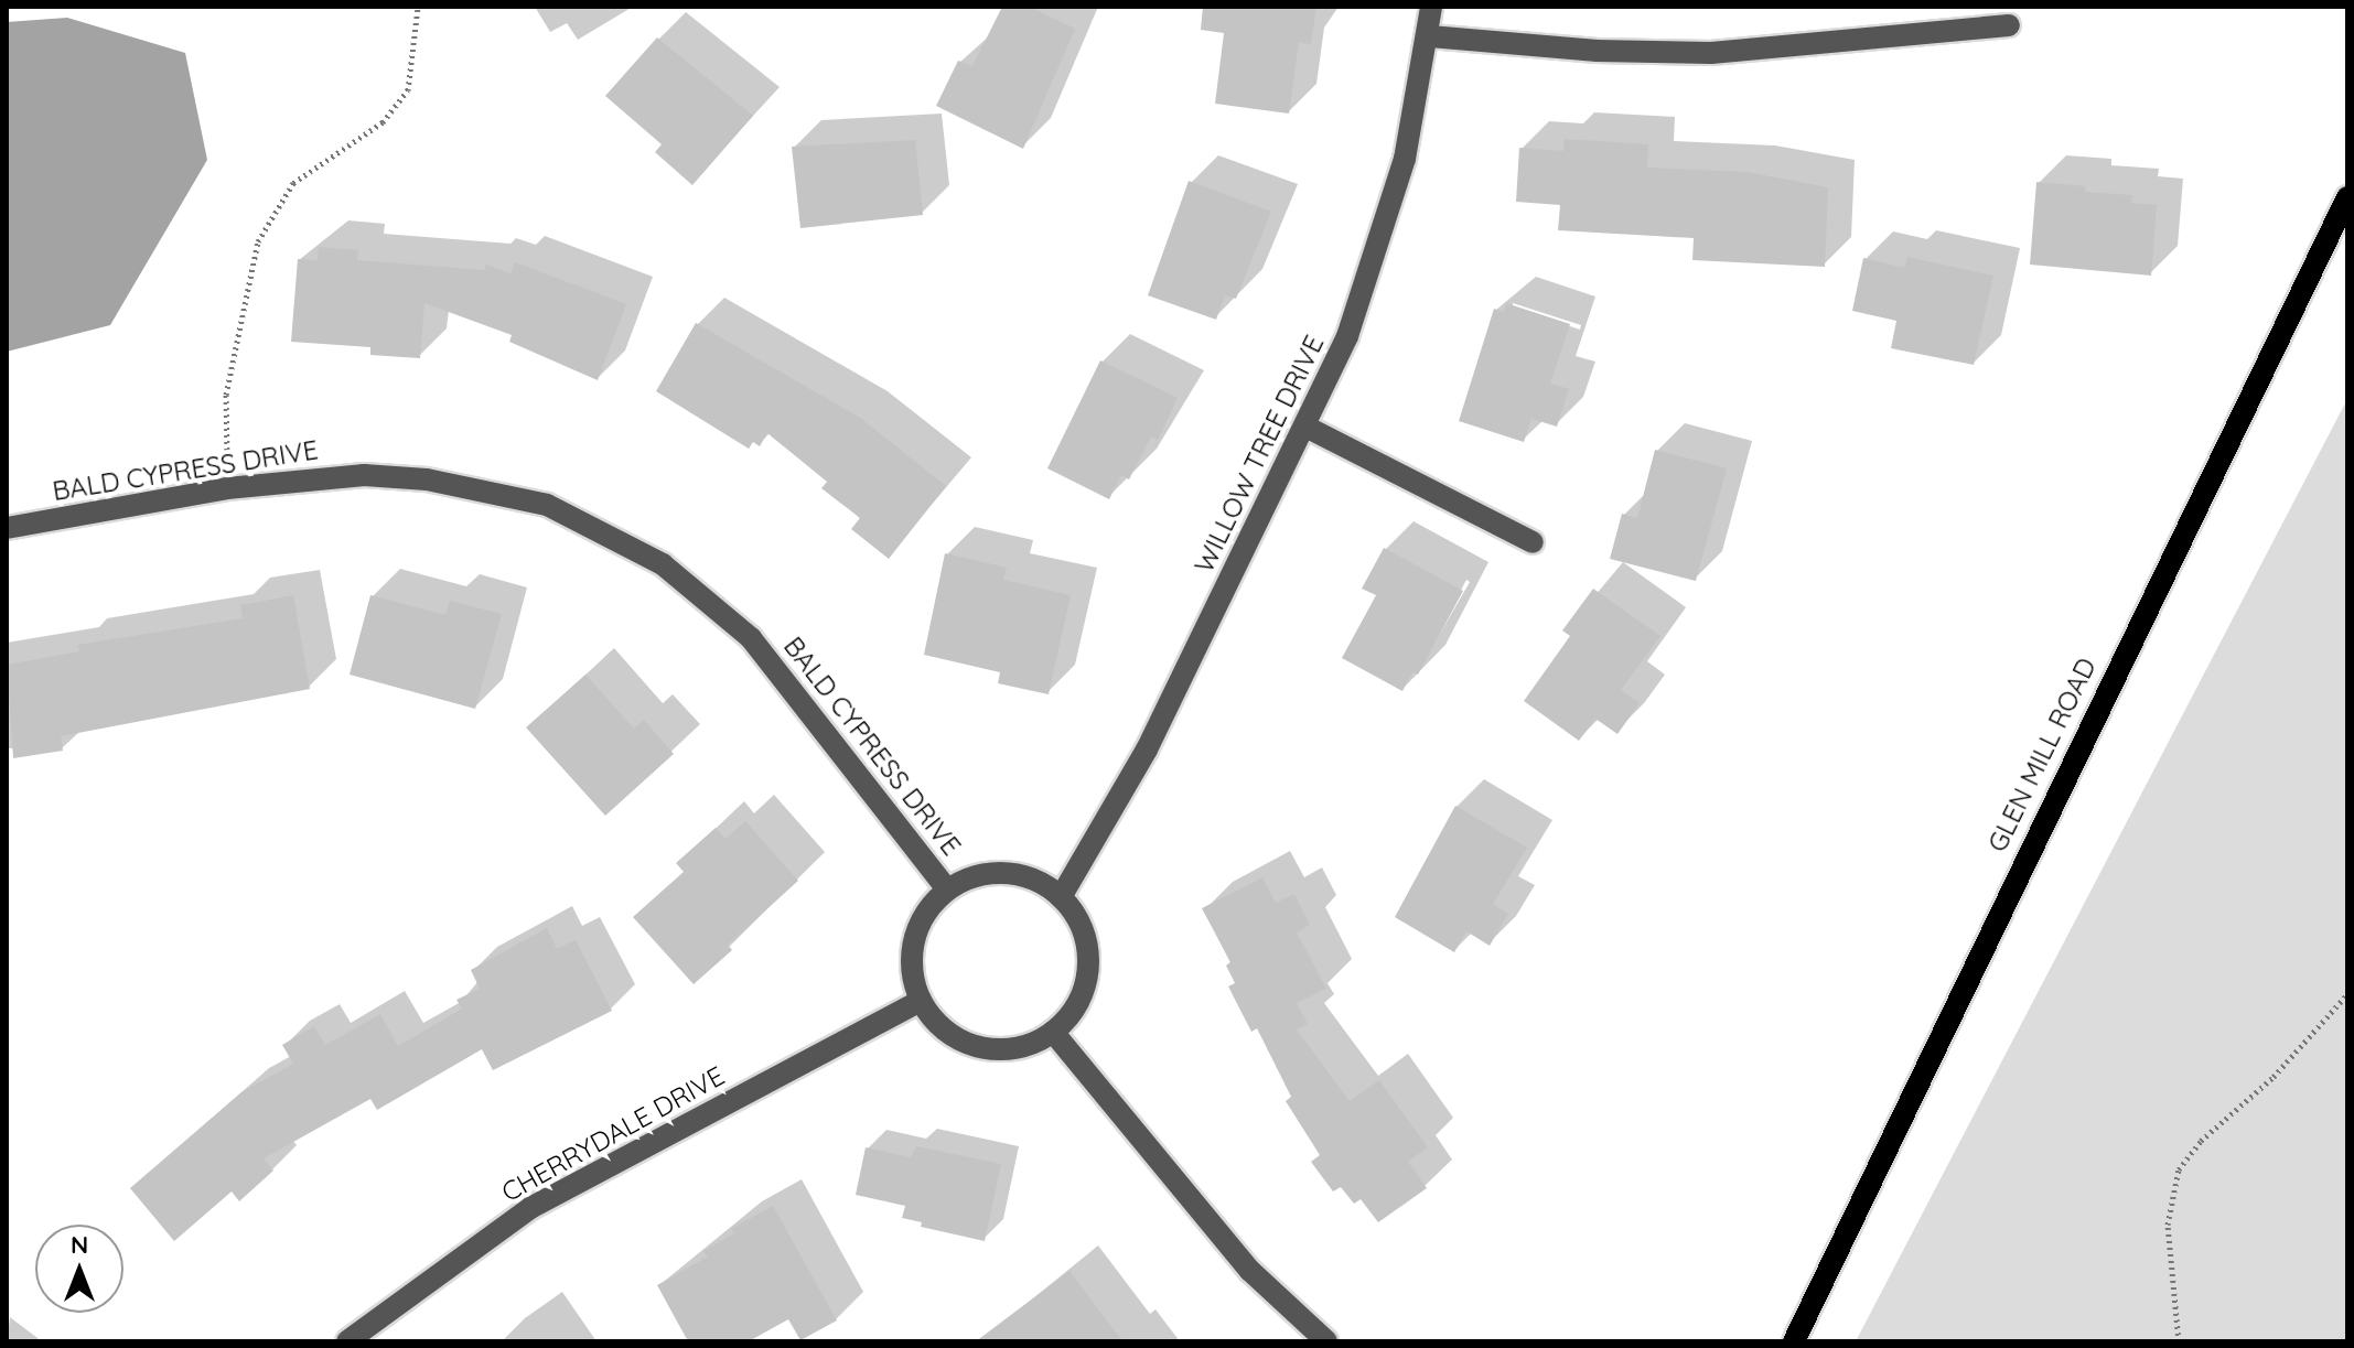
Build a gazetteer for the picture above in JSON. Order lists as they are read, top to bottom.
{
  "streets": {
    "main road": ["GLEN MILL ROAD"],
    "street": ["WILLOW TREE DRIVE", "BALD CYPRESS DRIVE", "CHERRYDALE DRIVE"]
  },
  "crossings": [
    ["WILLOW TREE DRIVE", "BALD CYPRESS DRIVE"],
    ["WILLOW TREE DRIVE", "CHERRYDALE DRIVE"],
    ["BALD CYPRESS DRIVE", "CHERRYDALE DRIVE"]
  ],
  "north": "top"
}
